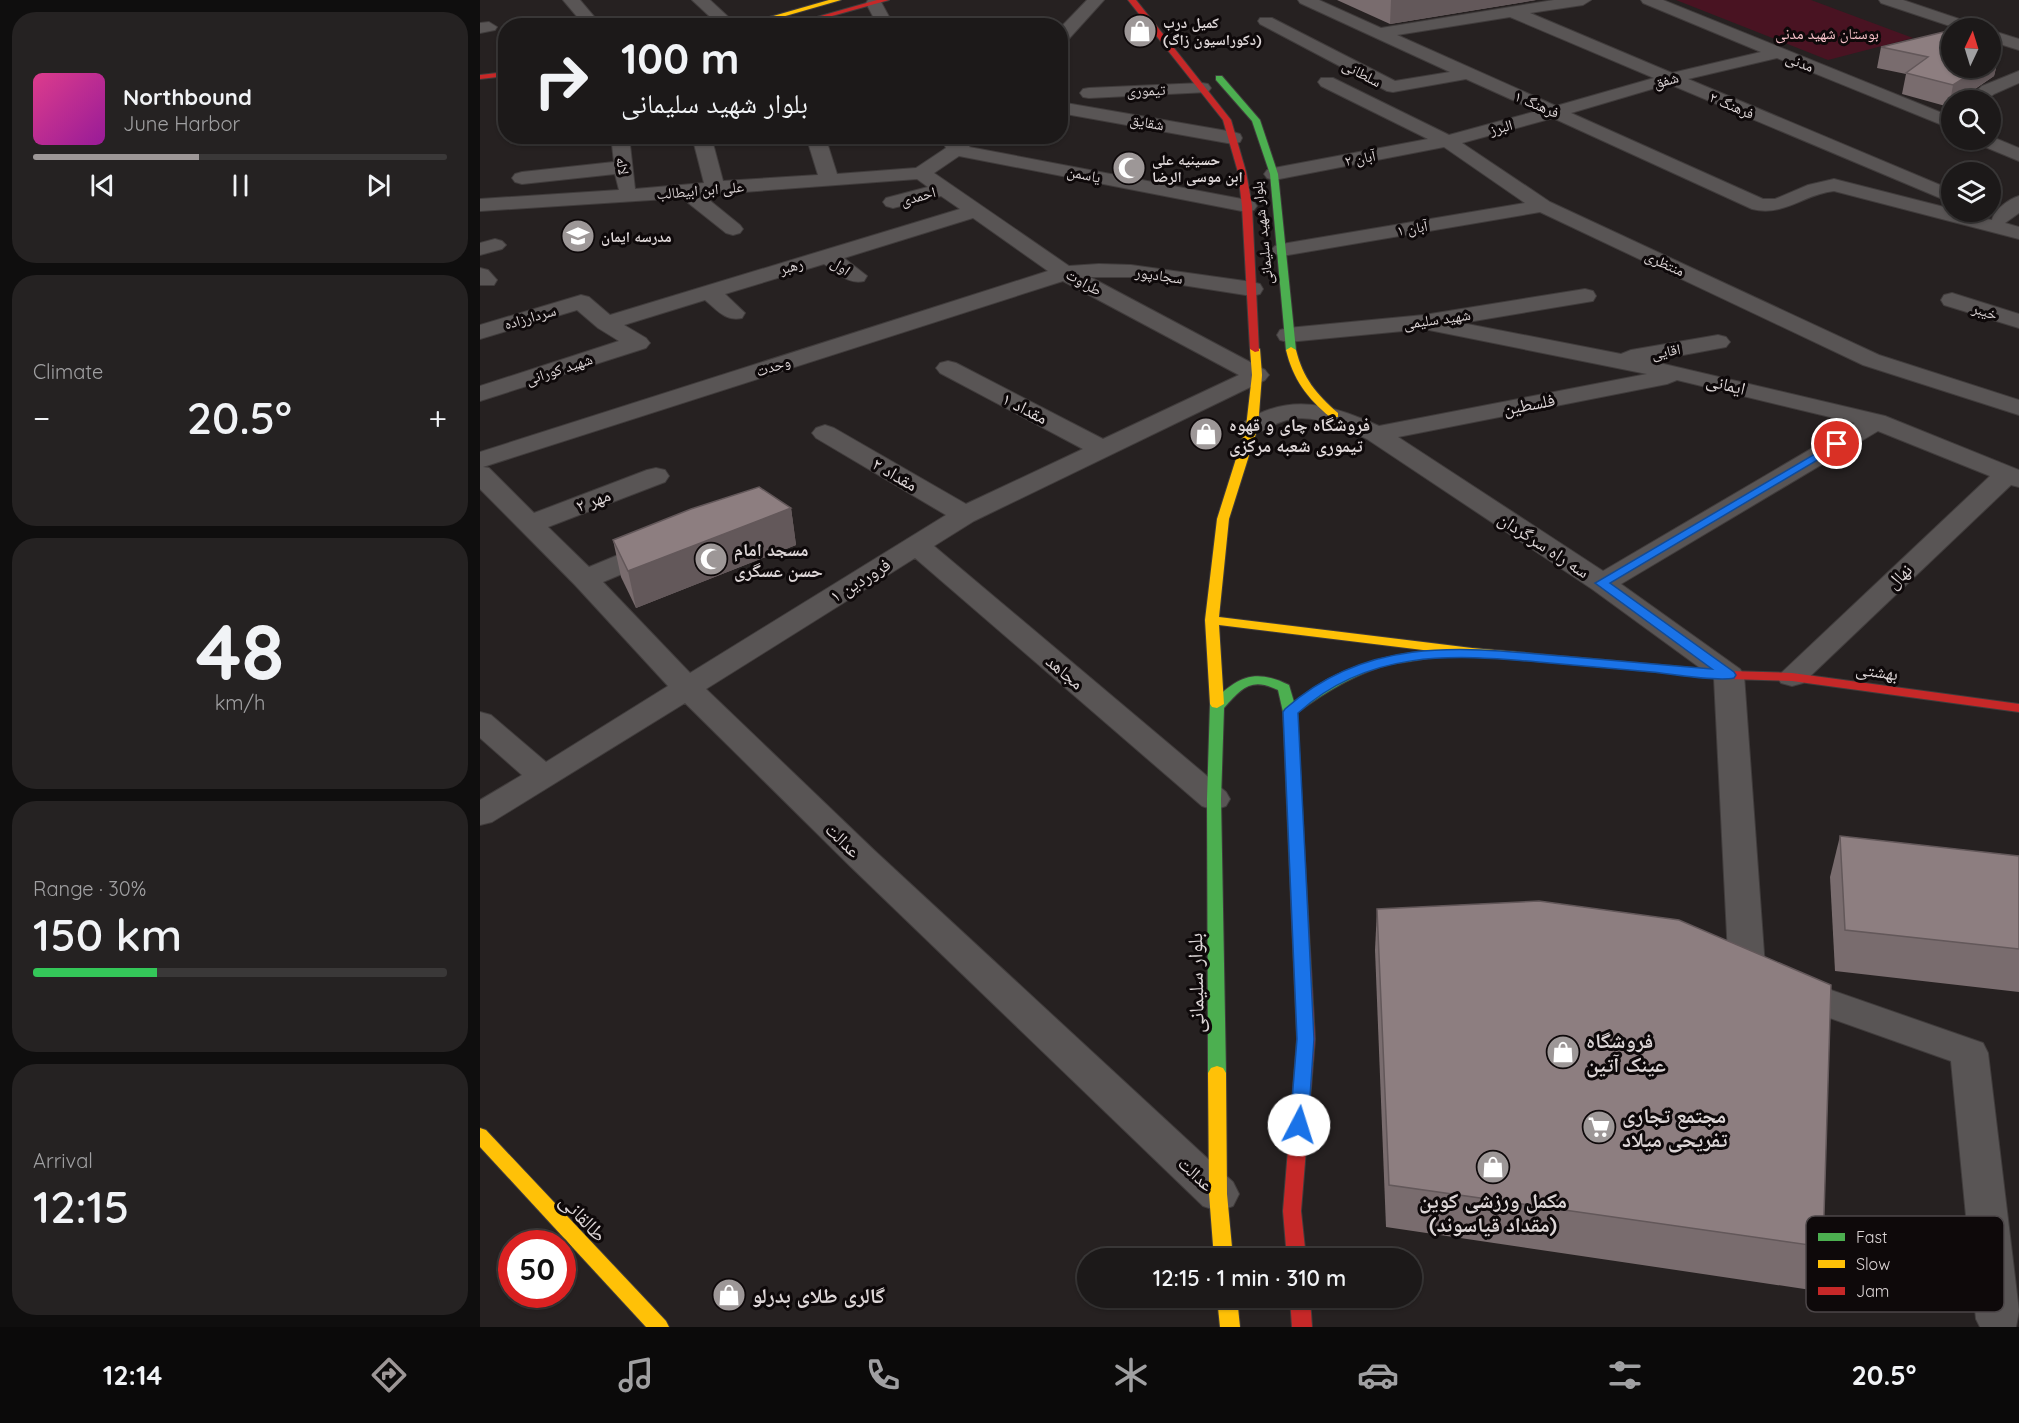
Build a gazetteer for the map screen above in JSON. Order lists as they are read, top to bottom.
{
  "streets": {
    "main road": [
      "بلوار شهید سلیمانی",
      "بهشتی",
      "بلوار سلیمانی",
      "طالقانی"
    ],
    "street": [
      "مدنی",
      "سلطانی",
      "شفق",
      "تیموری",
      "فرهنگ ۱",
      "فرهنگ ۲",
      "شقایق",
      "البرز",
      "آبان ۲",
      "لاله",
      "یاسمن",
      "علی ابن ابیطالب",
      "احمدی",
      "آبان ۱",
      "منتظری",
      "رهبر",
      "اول",
      "سجادپور",
      "طراوت",
      "خیبر",
      "سردارزاده",
      "شهید سلیمی",
      "اقایی",
      "وحدت",
      "شهید کورانی",
      "ایمانی",
      "فلسطین",
      "مقداد ۱",
      "مقداد ۲",
      "مهر ۲",
      "سه راه سرگردان",
      "نهال",
      "فروردین ۱",
      "مجاهد",
      "عدالت"
    ]
  },
  "crossings": [
    ["مدنی", "شفق"],
    ["سلطانی", "فرهنگ ۱"],
    ["شفق", "فرهنگ ۱"],
    ["شفق", "فرهنگ ۲"],
    ["شفق", "البرز"],
    ["تیموری", "بلوار شهید سلیمانی"],
    ["فرهنگ ۱", "البرز"],
    ["شقایق", "بلوار شهید سلیمانی"],
    ["البرز", "آبان ۲"],
    ["البرز", "منتظری"],
    ["آبان ۲", "بلوار شهید سلیمانی"],
    ["آبان ۲", "منتظری"],
    ["لاله", "علی ابن ابیطالب"],
    ["یاسمن", "بلوار شهید سلیمانی"],
    ["علی ابن ابیطالب", "طراوت"],
    ["احمدی", "طراوت"],
    ["آبان ۱", "بلوار شهید سلیمانی"],
    ["آبان ۱", "منتظری"],
    ["بلوار شهید سلیمانی", "سجادپور"],
    ["بلوار شهید سلیمانی", "طراوت"],
    ["بلوار شهید سلیمانی", "شهید سلیمی"],
    ["بلوار شهید سلیمانی", "سه راه سرگردان"],
    ["بلوار شهید سلیمانی", "فروردین ۱"],
    ["رهبر", "اول"],
    ["رهبر", "طراوت"],
    ["رهبر", "سردارزاده"],
    ["رهبر", "شهید کورانی"],
    ["سجادپور", "طراوت"],
    ["سجادپور", "وحدت"],
    ["طراوت", "وحدت"],
    ["طراوت", "فروردین ۱"],
    ["سردارزاده", "شهید کورانی"],
    ["شهید سلیمی", "ایمانی"],
    ["اقایی", "ایمانی"],
    ["ایمانی", "فلسطین"],
    ["ایمانی", "نهال"],
    ["فلسطین", "سه راه سرگردان"],
    ["مقداد ۱", "فروردین ۱"],
    ["مقداد ۲", "فروردین ۱"],
    ["مهر ۲", "عدالت"],
    ["سه راه سرگردان", "بهشتی"],
    ["نهال", "بهشتی"],
    ["فروردین ۱", "مجاهد"],
    ["فروردین ۱", "عدالت"],
    ["مجاهد", "بلوار سلیمانی"],
    ["عدالت", "بلوار سلیمانی"]
  ],
  "parks": ["بوستان شهید مدنی"],
  "places": {
    "shop": [
      "کمیل درب (دکوراسیون زاگ)",
      "فروشگاه چای و قهوه تیموری شعبه مرکزی",
      "فروشگاه عینک آتین",
      "مکمل ورزشی کوین (مقداد قیاسوند)",
      "گالری طلای بدرلو"
    ],
    "mosque": ["حسینیه علی ابن موسی الرضا", "مسجد امام حسن عسگری"],
    "school or university": ["مدرسه ایمان"],
    "supermarket": ["مجتمع تجاری تفریحی میلاد"]
  },
  "legend": ["Fast", "Slow", "Jam"],
  "north": "top",
  "page": {
    "turn": ["100 m", "بلوار شهید سلیمانی"],
    "song": ["Northbound", "June Harbor"],
    "tile": [
      "Climate",
      ["48", "km/h"],
      ["Range · 30%", "150 km"],
      ["Arrival", "12:15"]
    ],
    "heat": ["−", "20.5°", "+"],
    "limit": "50",
    "trip": "12:15 · 1 min · 310 m",
    "tabs": ["12:14", "20.5°"]
  }
}
